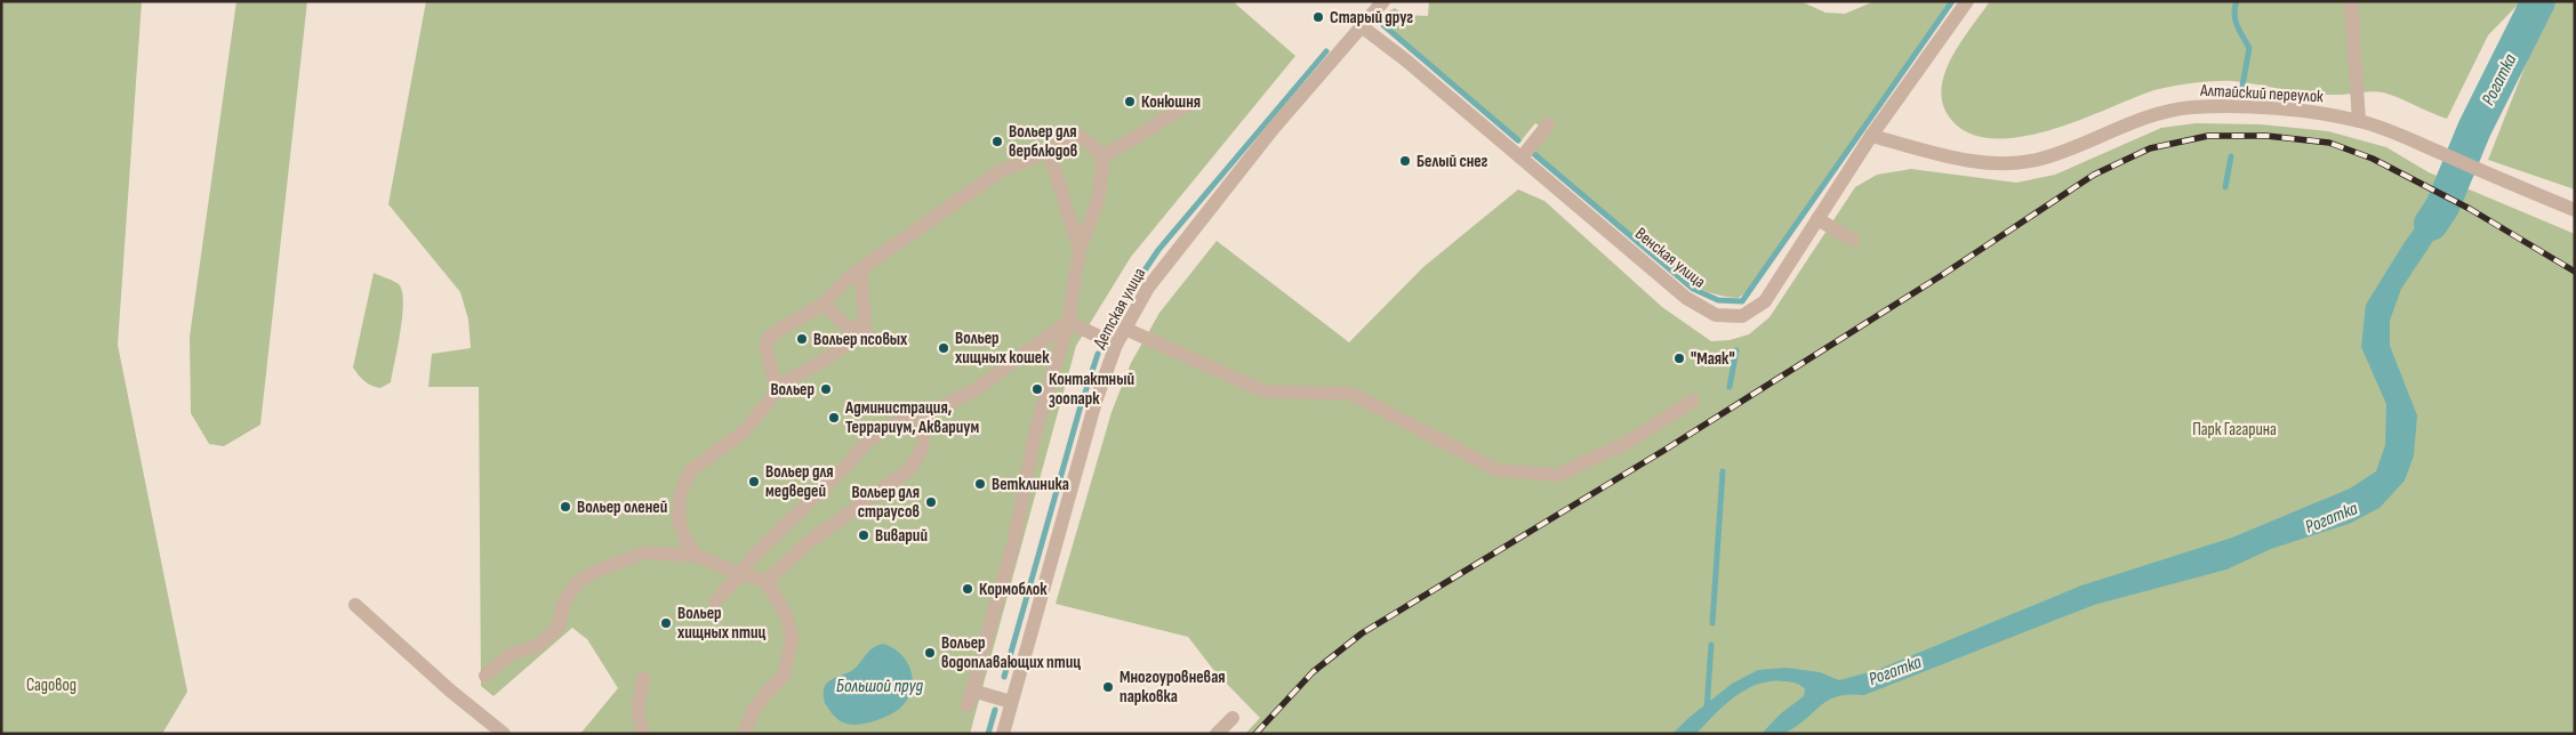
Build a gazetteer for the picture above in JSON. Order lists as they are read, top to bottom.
{
  "streets": {
    "street": ["Алтайский переулок", "Венская улица", "Детская улица"]
  },
  "crossings": [
    ["Алтайский переулок", "Венская улица"],
    ["Венская улица", "Детская улица"]
  ],
  "water": ["Рогатка", "Большой пруд"],
  "parks": ["Парк Гагарина", "Садовод"],
  "places": [
    "Старый друг",
    "Конюшня",
    "Вольер для верблюдов",
    "Белый снег",
    "Вольер псовых",
    "Вольер хищных кошек",
    "\"Маяк\"",
    "Вольер",
    "Контактный зоопарк",
    "Администрация, Террариум, Аквариум",
    "Вольер для медведей",
    "Ветклиника",
    "Вольер для страусов",
    "Вольер оленей",
    "Виварий",
    "Кормоблок",
    "Вольер хищных птиц",
    "Вольер водоплавающих птиц",
    "Многоуровневая парковка"
  ]
}
